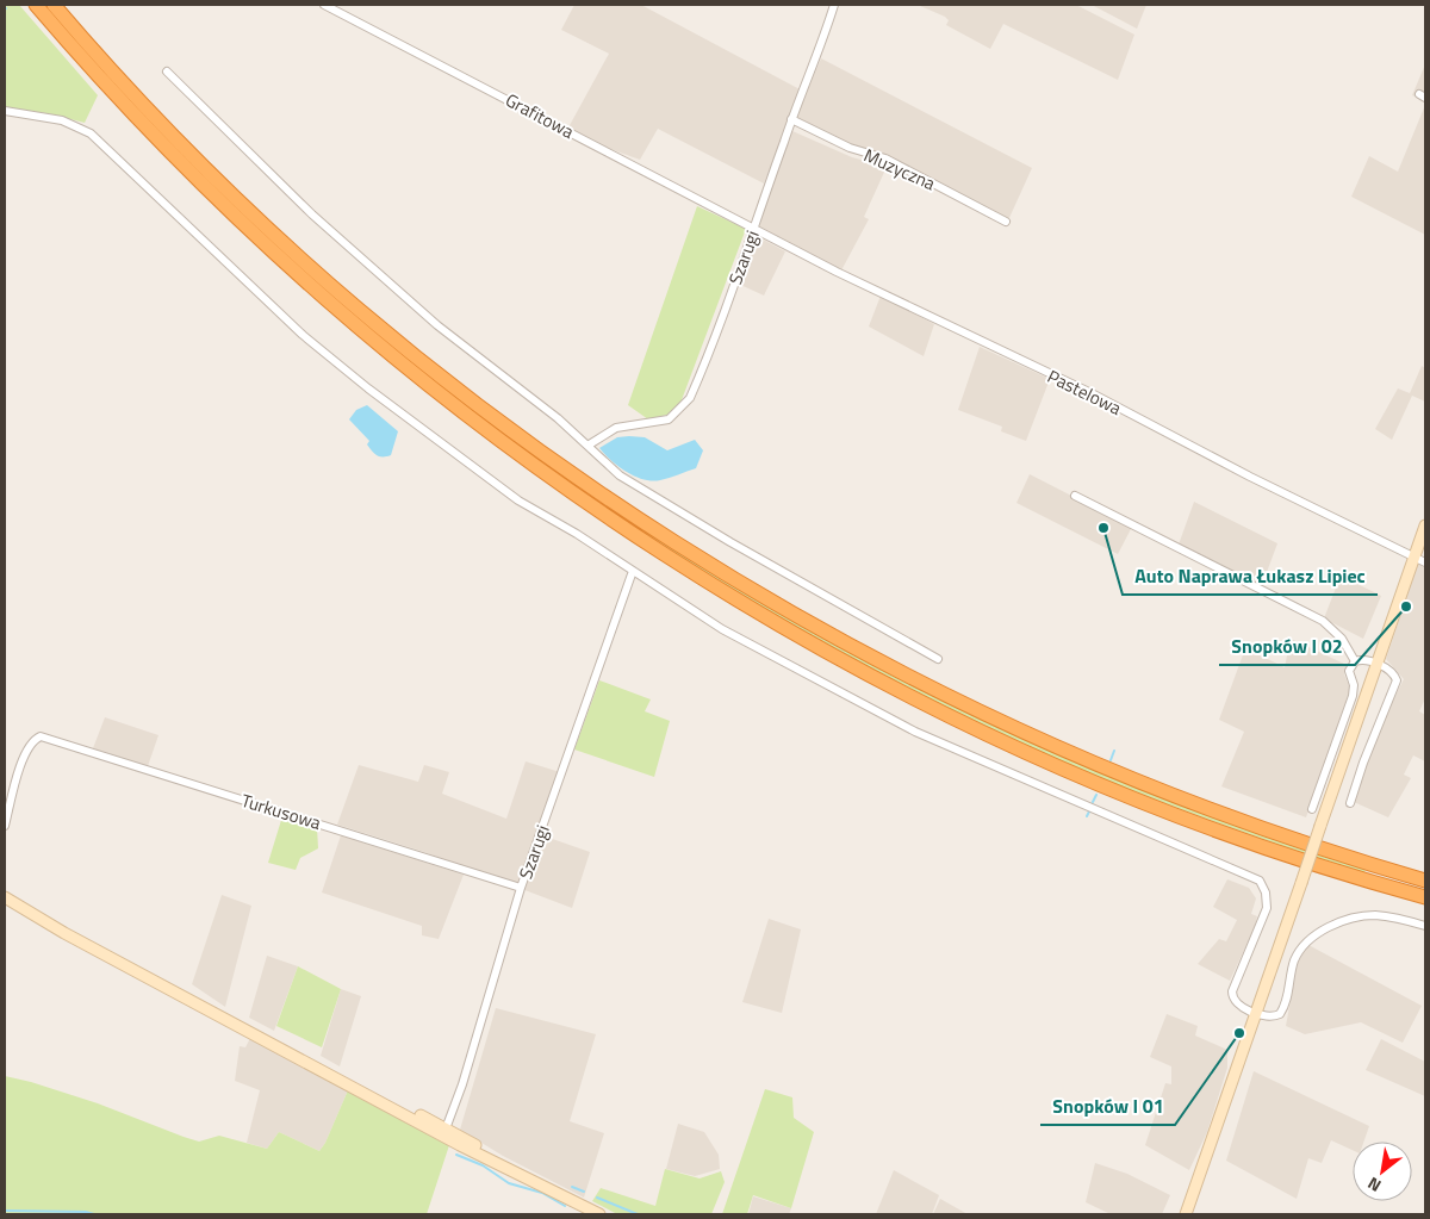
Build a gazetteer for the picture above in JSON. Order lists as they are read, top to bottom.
{
  "streets": {
    "street": [
      "Grafitowa",
      "Muzyczna",
      "Szarugi",
      "Pastelowa",
      "Turkusowa"
    ]
  },
  "crossings": [
    ["Grafitowa", "Szarugi"],
    ["Grafitowa", "Pastelowa"],
    ["Muzyczna", "Szarugi"],
    ["Szarugi", "Pastelowa"],
    ["Szarugi", "Turkusowa"]
  ],
  "places": ["Auto Naprawa Łukasz Lipiec", "Snopków I 02", "Snopków I 01"],
  "north": "bottom left"
}
